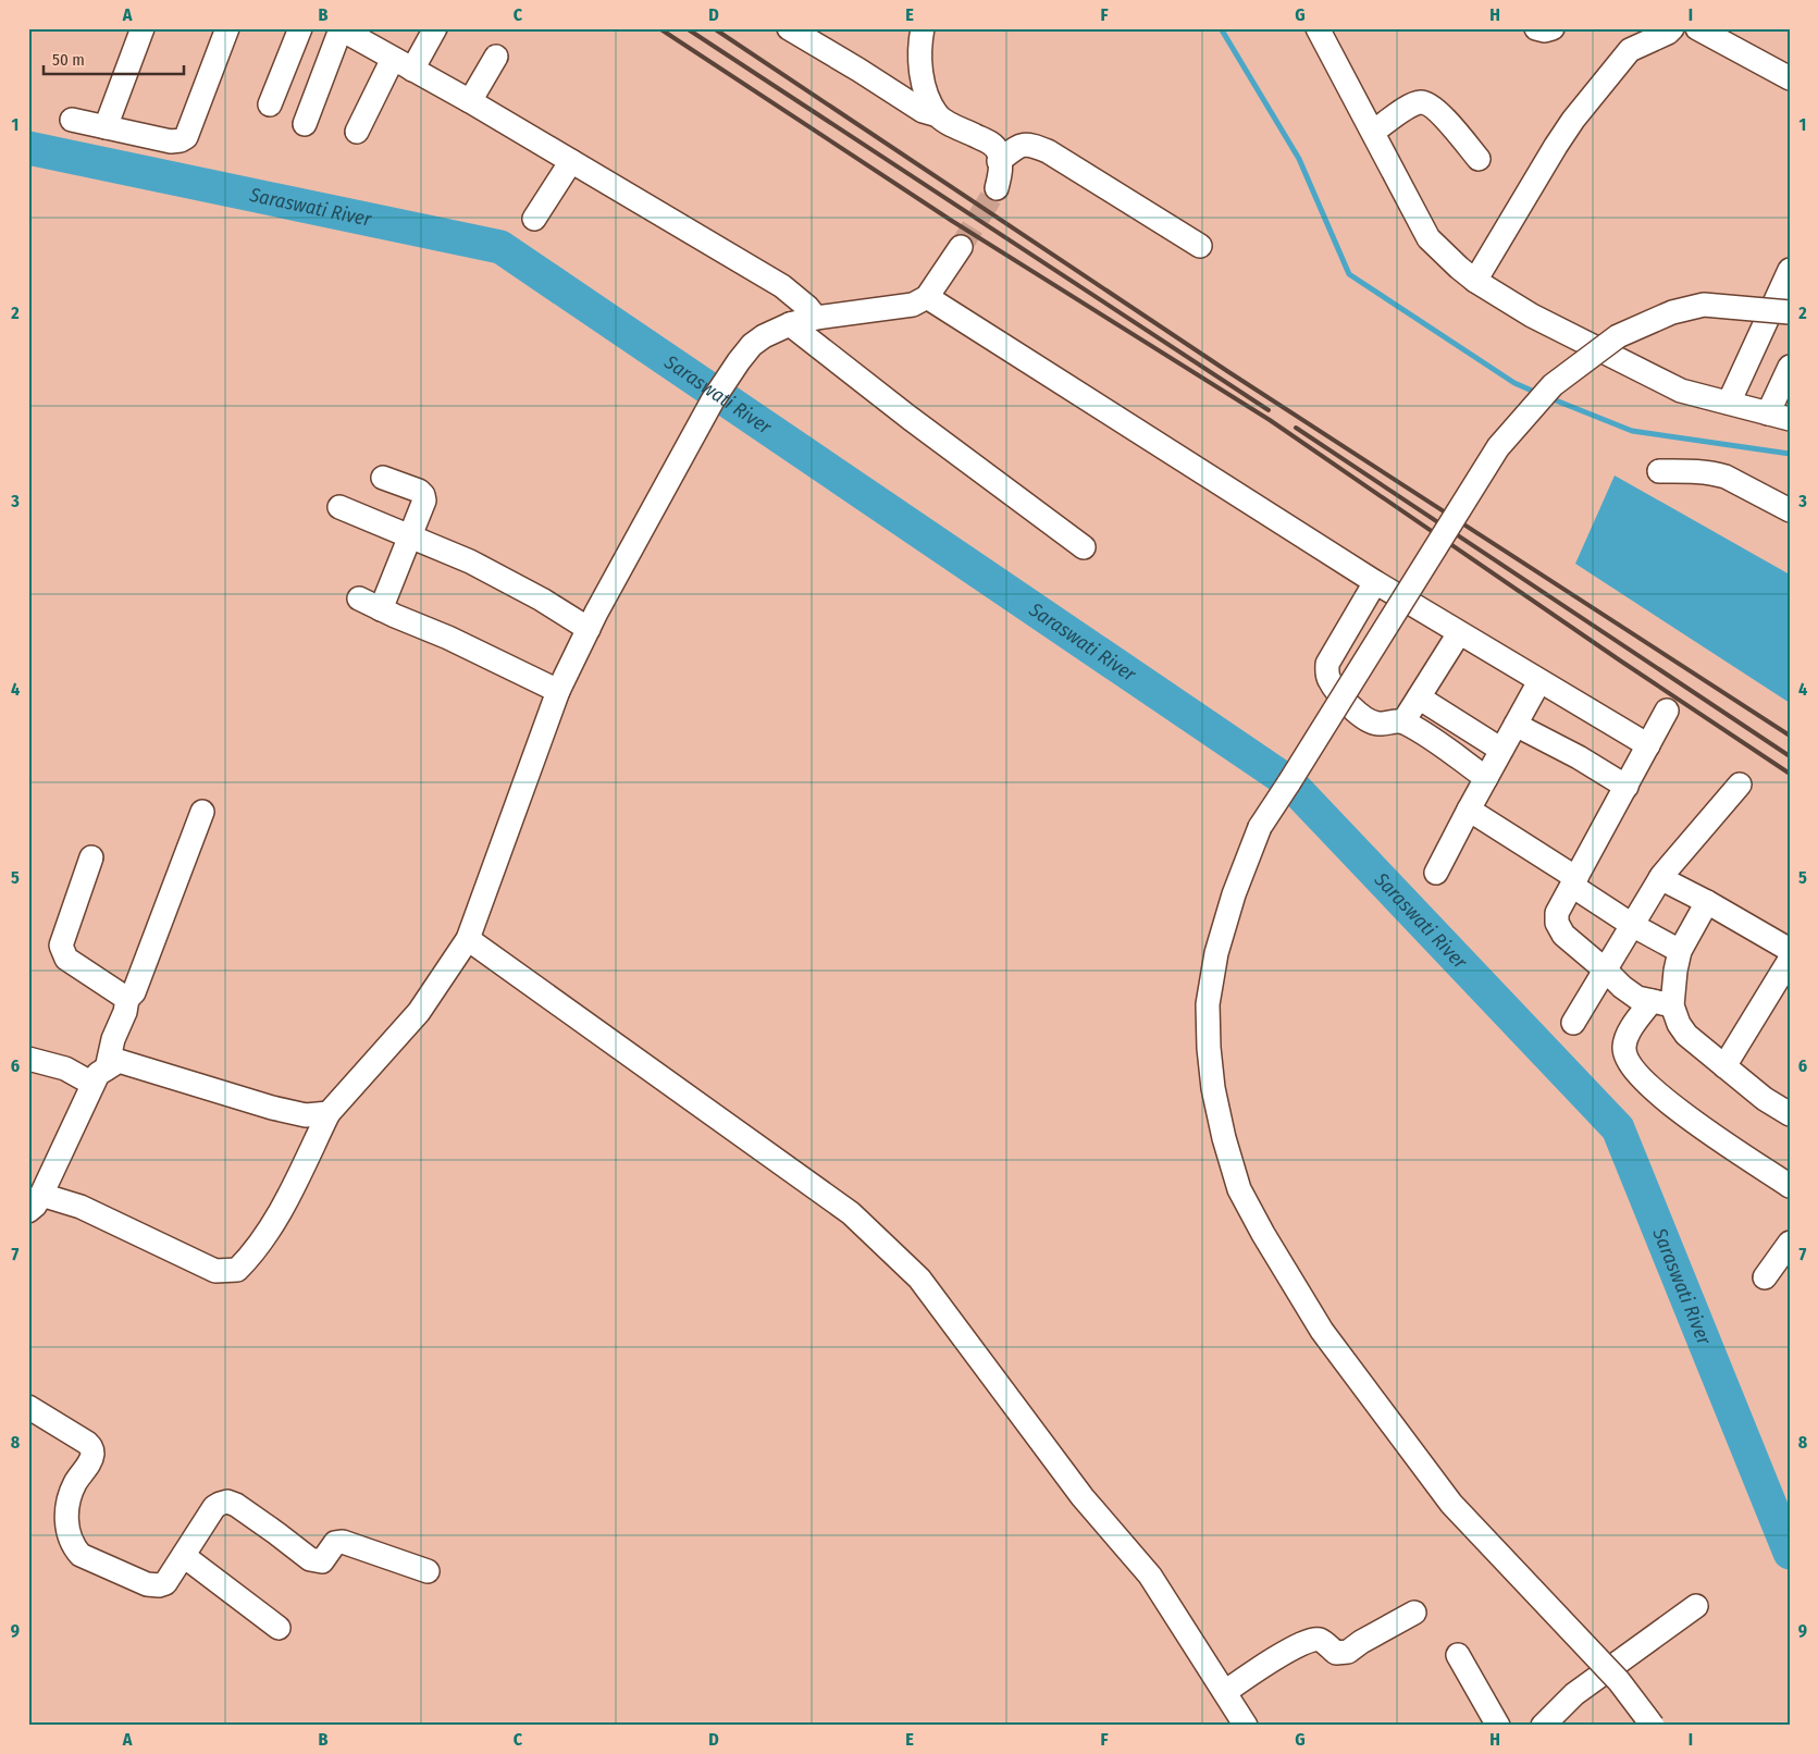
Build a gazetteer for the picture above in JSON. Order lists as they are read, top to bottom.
{
  "water": ["Saraswati River"],
  "scale_bar": "50 m",
  "grid": {
    "columns": [
      "A",
      "B",
      "C",
      "D",
      "E",
      "F",
      "G",
      "H",
      "I"
    ],
    "rows": [
      "1",
      "2",
      "3",
      "4",
      "5",
      "6",
      "7",
      "8",
      "9"
    ]
  }
}
